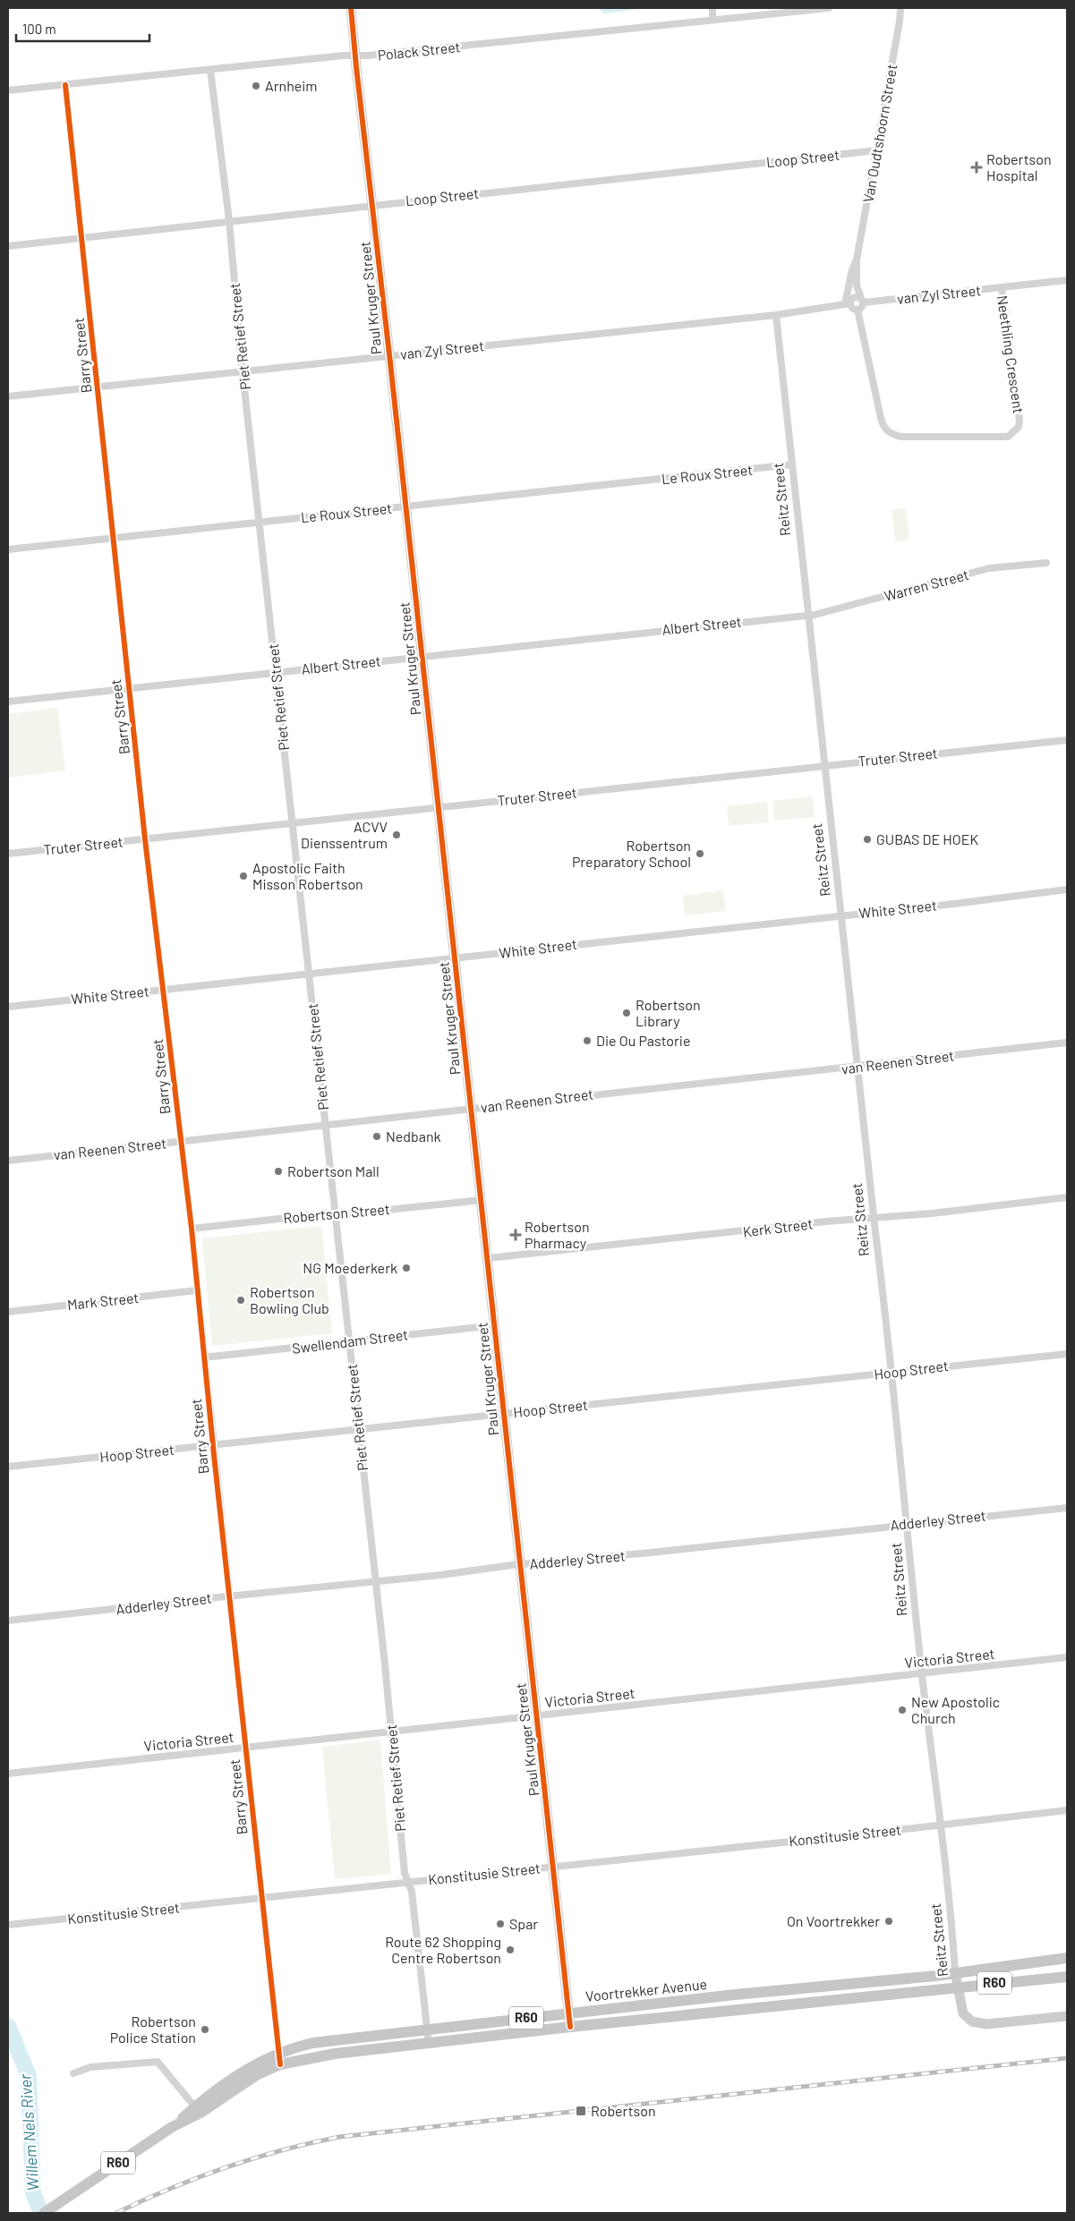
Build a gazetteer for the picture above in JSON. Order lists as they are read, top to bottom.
{
  "streets": {
    "main road": ["R60", "Voortrekker Avenue"],
    "street": [
      "Polack Street",
      "Van Oudtshoorn Street",
      "Loop Street",
      "van Zyl Street",
      "Paul Kruger Street",
      "Piet Retief Street",
      "Neethling Crescent",
      "Barry Street",
      "Le Roux Street",
      "Reitz Street",
      "Warren Street",
      "Albert Street",
      "Truter Street",
      "White Street",
      "van Reenen Street",
      "Robertson Street",
      "Kerk Street",
      "Mark Street",
      "Swellendam Street",
      "Hoop Street",
      "Adderley Street",
      "Victoria Street",
      "Konstitusie Street"
    ]
  },
  "crossings": [
    ["Polack Street", "Paul Kruger Street"],
    ["Polack Street", "Piet Retief Street"],
    ["Polack Street", "Barry Street"],
    ["Van Oudtshoorn Street", "Loop Street"],
    ["Van Oudtshoorn Street", "van Zyl Street"],
    ["Loop Street", "Paul Kruger Street"],
    ["Loop Street", "Piet Retief Street"],
    ["Loop Street", "Barry Street"],
    ["van Zyl Street", "Paul Kruger Street"],
    ["van Zyl Street", "Piet Retief Street"],
    ["van Zyl Street", "Neethling Crescent"],
    ["van Zyl Street", "Barry Street"],
    ["van Zyl Street", "Reitz Street"],
    ["Paul Kruger Street", "Le Roux Street"],
    ["Paul Kruger Street", "Albert Street"],
    ["Paul Kruger Street", "Truter Street"],
    ["Paul Kruger Street", "White Street"],
    ["Paul Kruger Street", "van Reenen Street"],
    ["Paul Kruger Street", "Robertson Street"],
    ["Paul Kruger Street", "Kerk Street"],
    ["Paul Kruger Street", "Swellendam Street"],
    ["Paul Kruger Street", "Hoop Street"],
    ["Paul Kruger Street", "Adderley Street"],
    ["Paul Kruger Street", "Victoria Street"],
    ["Paul Kruger Street", "Konstitusie Street"],
    ["Paul Kruger Street", "Voortrekker Avenue"],
    ["Piet Retief Street", "Le Roux Street"],
    ["Piet Retief Street", "Albert Street"],
    ["Piet Retief Street", "Truter Street"],
    ["Piet Retief Street", "White Street"],
    ["Piet Retief Street", "van Reenen Street"],
    ["Piet Retief Street", "Robertson Street"],
    ["Piet Retief Street", "Swellendam Street"],
    ["Piet Retief Street", "Hoop Street"],
    ["Piet Retief Street", "Adderley Street"],
    ["Piet Retief Street", "Victoria Street"],
    ["Piet Retief Street", "Konstitusie Street"],
    ["Piet Retief Street", "Voortrekker Avenue"],
    ["Barry Street", "Le Roux Street"],
    ["Barry Street", "Albert Street"],
    ["Barry Street", "Truter Street"],
    ["Barry Street", "White Street"],
    ["Barry Street", "van Reenen Street"],
    ["Barry Street", "Robertson Street"],
    ["Barry Street", "Mark Street"],
    ["Barry Street", "Swellendam Street"],
    ["Barry Street", "Hoop Street"],
    ["Barry Street", "Adderley Street"],
    ["Barry Street", "Victoria Street"],
    ["Barry Street", "Konstitusie Street"],
    ["Barry Street", "Voortrekker Avenue"],
    ["Le Roux Street", "Reitz Street"],
    ["Reitz Street", "Warren Street"],
    ["Reitz Street", "Albert Street"],
    ["Reitz Street", "Truter Street"],
    ["Reitz Street", "White Street"],
    ["Reitz Street", "van Reenen Street"],
    ["Reitz Street", "Kerk Street"],
    ["Reitz Street", "Hoop Street"],
    ["Reitz Street", "Adderley Street"],
    ["Reitz Street", "Victoria Street"],
    ["Reitz Street", "Konstitusie Street"],
    ["Reitz Street", "Voortrekker Avenue"],
    ["Warren Street", "Albert Street"]
  ],
  "water": ["Willem Nels River"],
  "places": {
    "other": [
      "Arnheim",
      "ACVV Dienssentrum",
      "GUBAS DE HOEK",
      "Robertson Preparatory School",
      "Apostolic Faith Misson Robertson",
      "Robertson Library",
      "Die Ou Pastorie",
      "Nedbank",
      "Robertson Mall",
      "NG Moederkerk",
      "Robertson Bowling Club",
      "New Apostolic Church",
      "On Voortrekker",
      "Spar",
      "Route 62 Shopping Centre Robertson",
      "Robertson Police Station"
    ],
    "health": ["Robertson Hospital", "Robertson Pharmacy"],
    "transit": ["Robertson"]
  },
  "scale_bar": "100 m"
}
